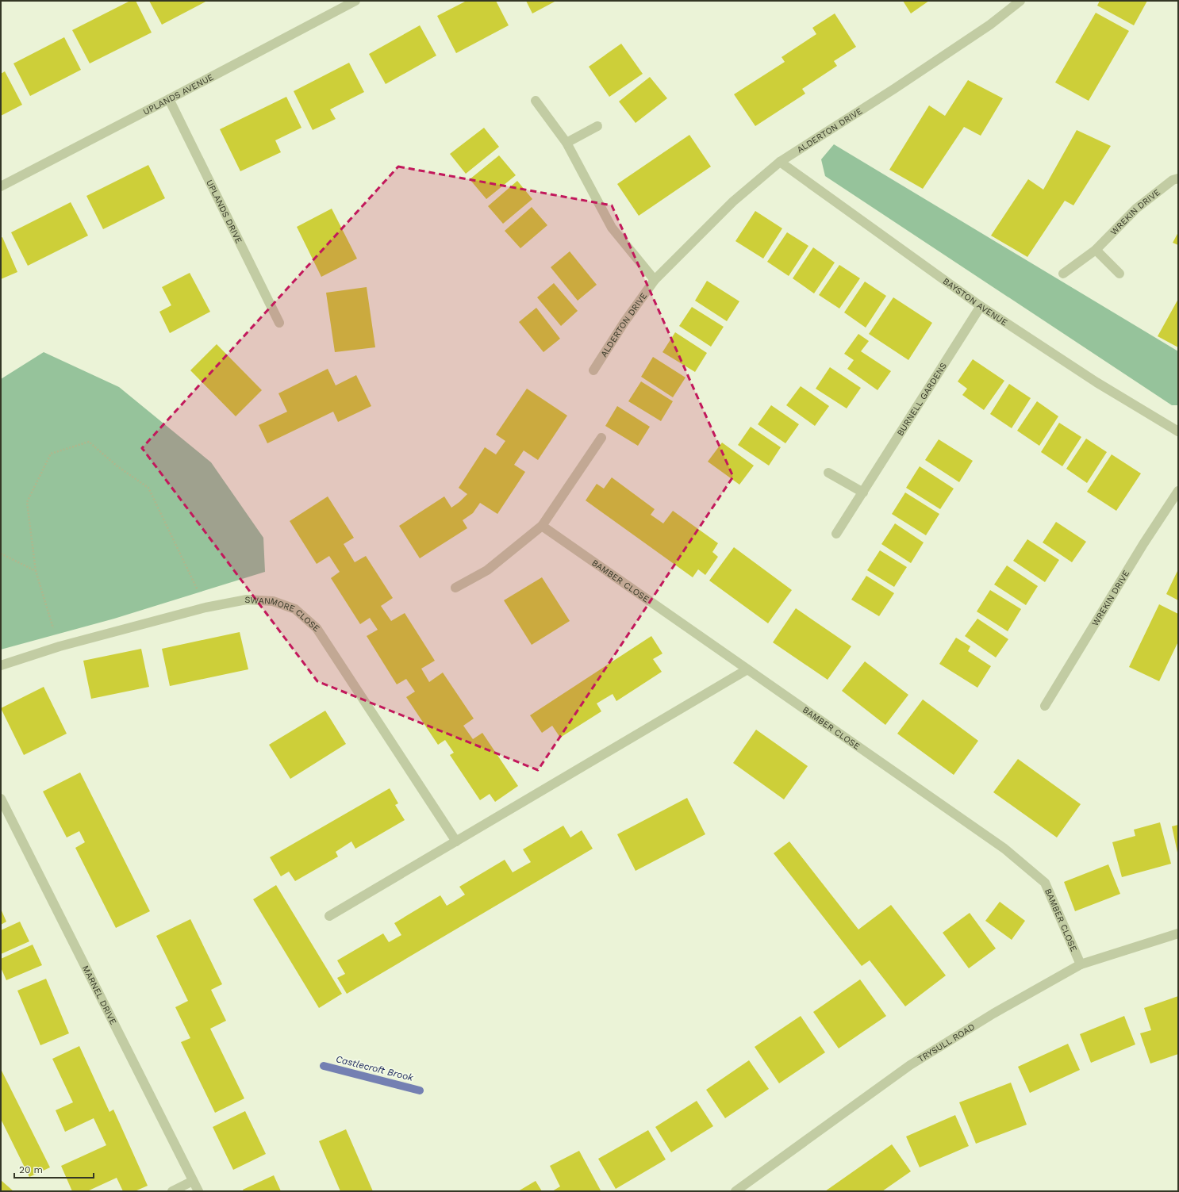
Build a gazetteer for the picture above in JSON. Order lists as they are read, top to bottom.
{
  "streets": {
    "street": [
      "UPLANDS AVENUE",
      "ALDERTON DRIVE",
      "UPLANDS DRIVE",
      "WREKIN DRIVE",
      "BAYSTON AVENUE",
      "BURNELL GARDENS",
      "BAMBER CLOSE",
      "SWANMORE CLOSE",
      "MARNEL DRIVE",
      "TRYSULL ROAD"
    ]
  },
  "crossings": [
    ["UPLANDS AVENUE", "UPLANDS DRIVE"],
    ["ALDERTON DRIVE", "BAYSTON AVENUE"],
    ["BAYSTON AVENUE", "BURNELL GARDENS"],
    ["BAMBER CLOSE", "TRYSULL ROAD"]
  ],
  "water": ["Castlecroft Brook"],
  "scale_bar": "20 m"
}
